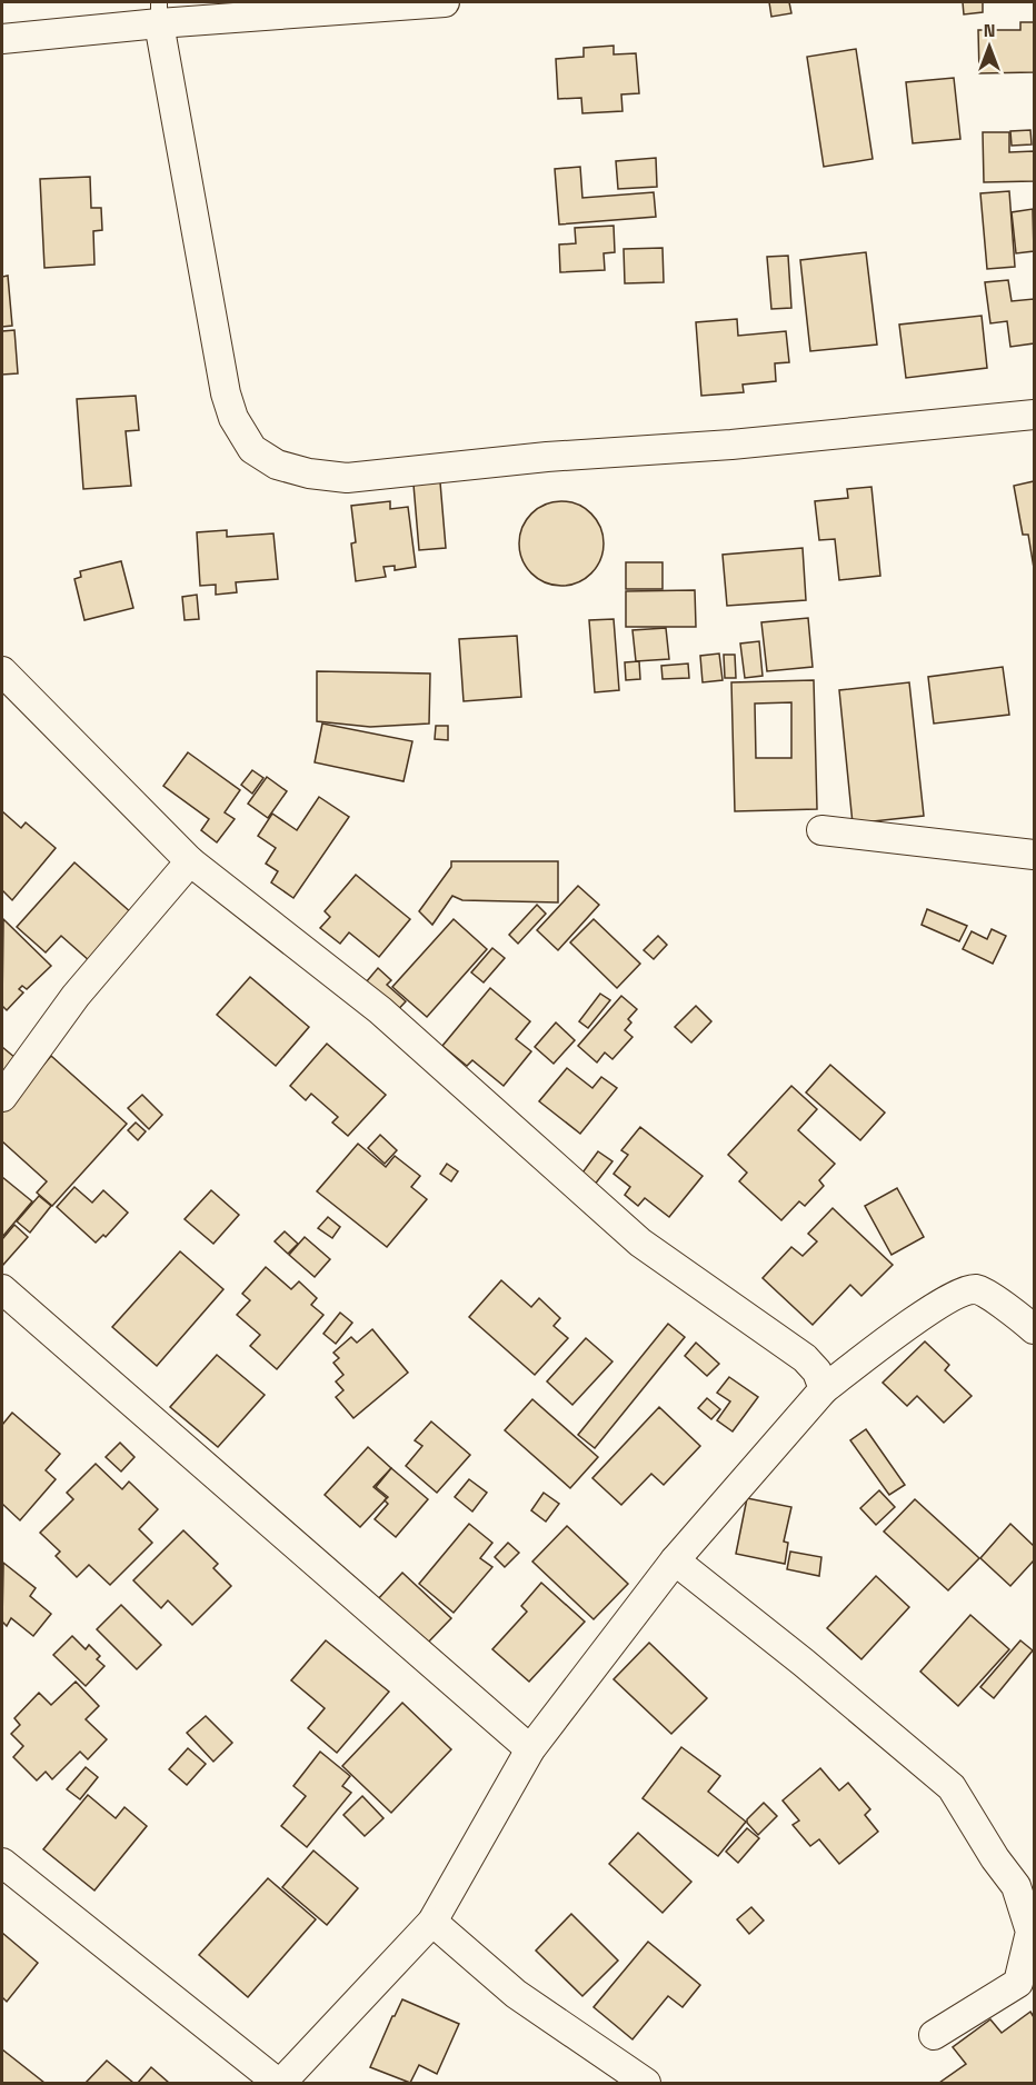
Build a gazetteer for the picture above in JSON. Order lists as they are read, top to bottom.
{
  "north": "top"
}
